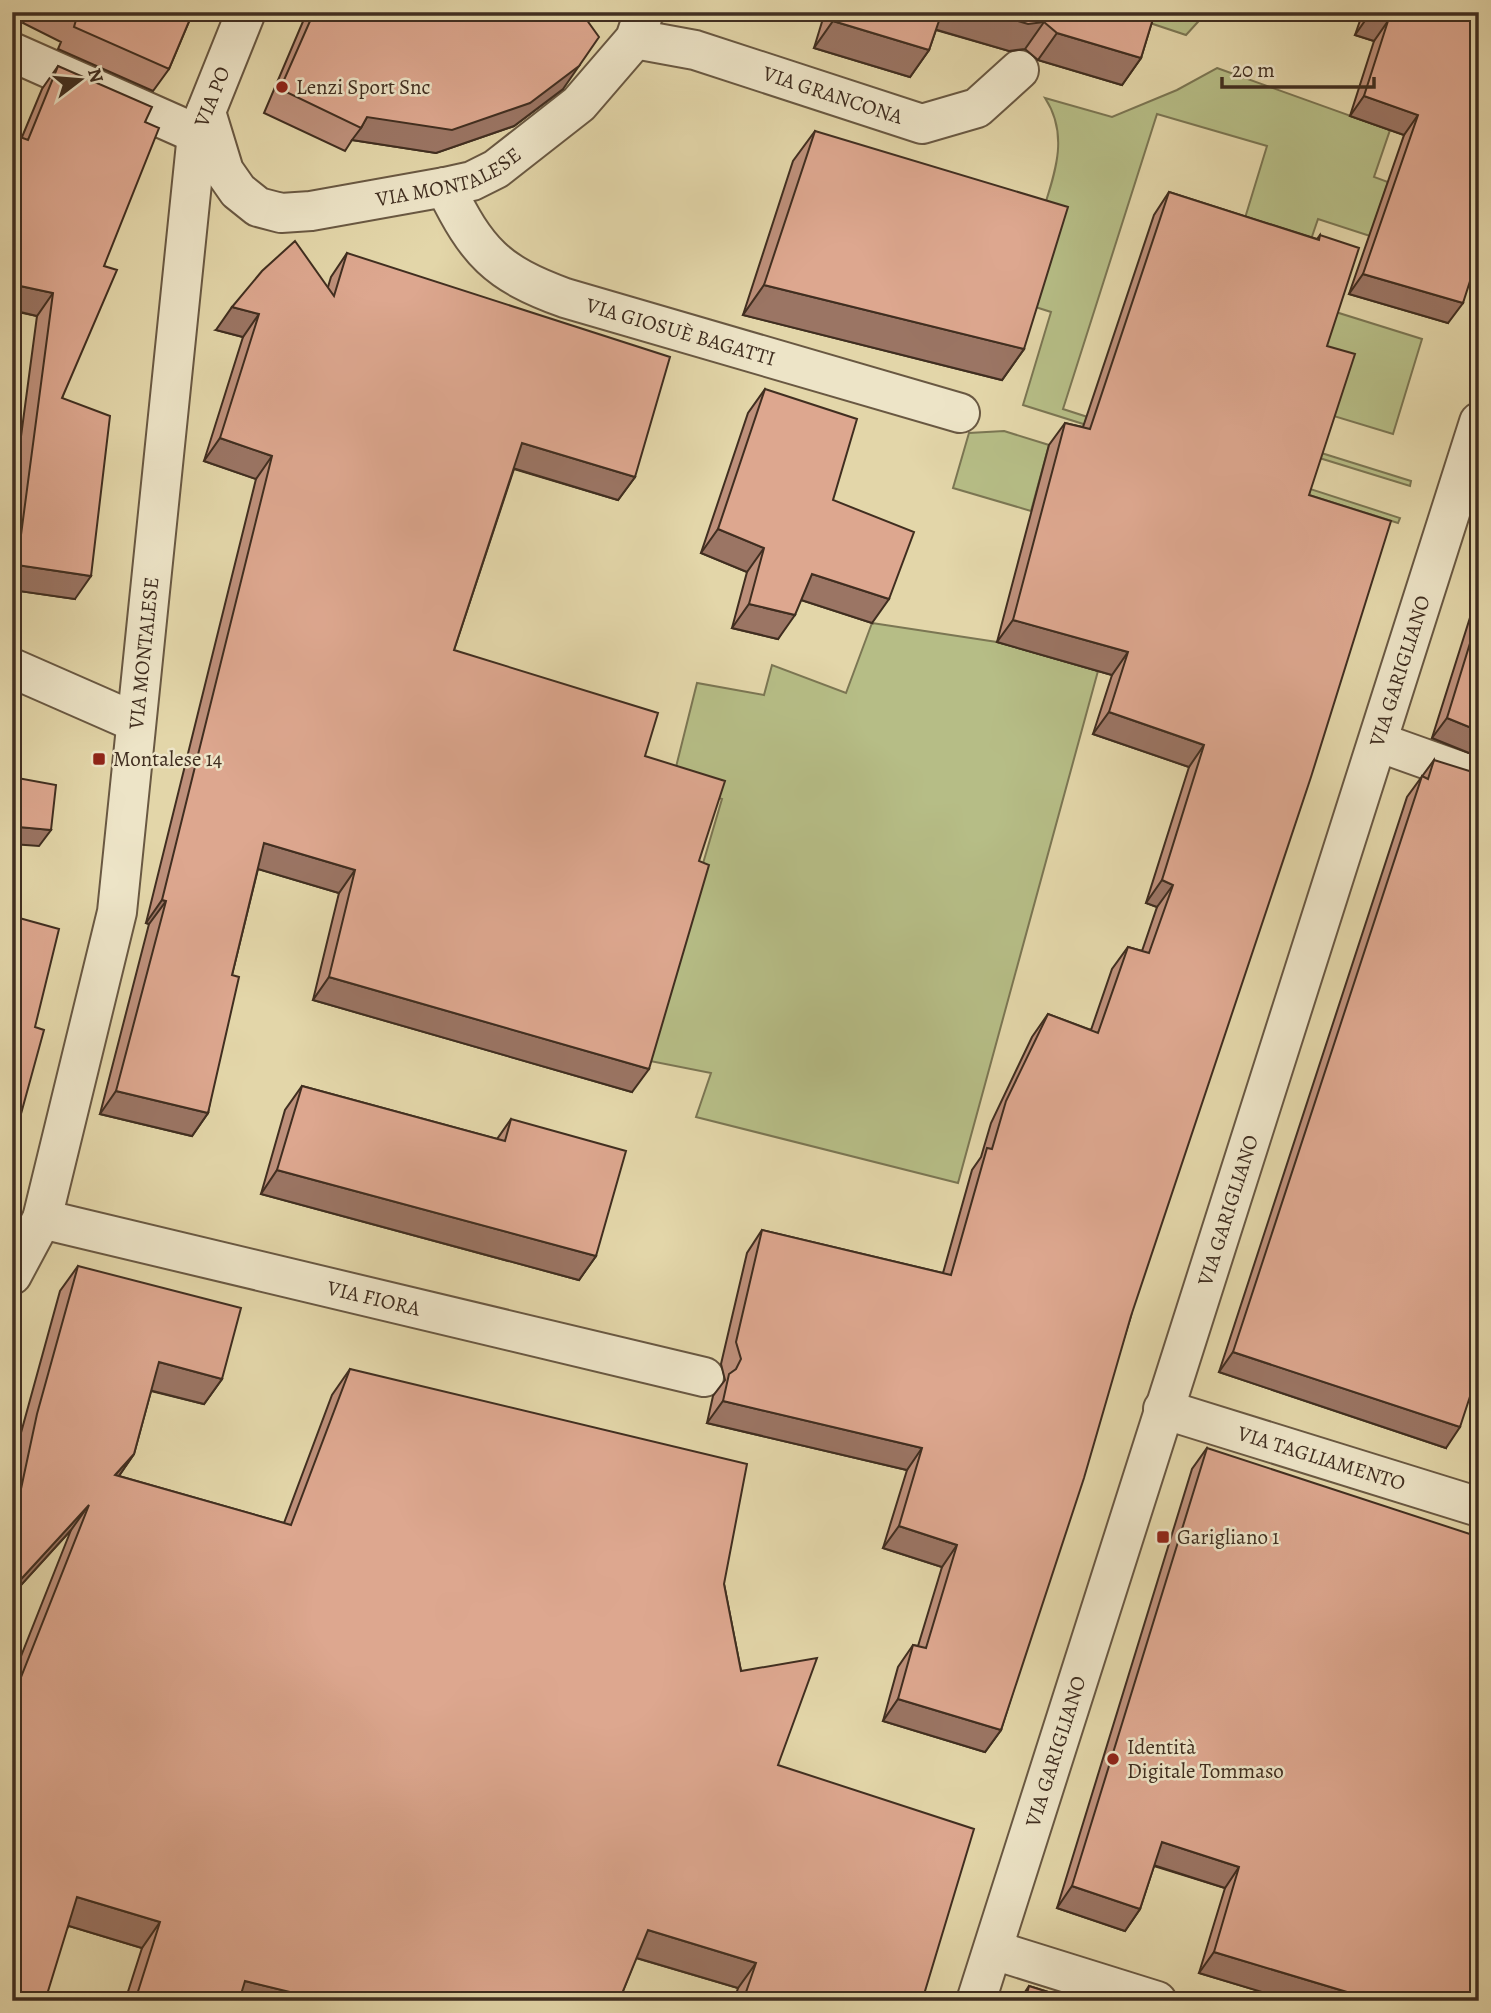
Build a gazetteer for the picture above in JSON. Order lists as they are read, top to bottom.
{
  "streets": {
    "street": [
      "VIA PO",
      "VIA GRANCONA",
      "VIA MONTALESE",
      "VIA GIOSUÈ BAGATTI",
      "VIA GARIGLIANO",
      "VIA FIORA",
      "VIA TAGLIAMENTO"
    ]
  },
  "crossings": [
    ["VIA PO", "VIA MONTALESE"],
    ["VIA GRANCONA", "VIA MONTALESE"],
    ["VIA MONTALESE", "VIA GIOSUÈ BAGATTI"],
    ["VIA MONTALESE", "VIA FIORA"],
    ["VIA GARIGLIANO", "VIA TAGLIAMENTO"]
  ],
  "places": {
    "other": ["Lenzi Sport Snc", "Identità Digitale Tommaso"],
    "transit": ["Montalese 14", "Garigliano 1"]
  },
  "scale_bar": "20 m",
  "north": "right"
}
